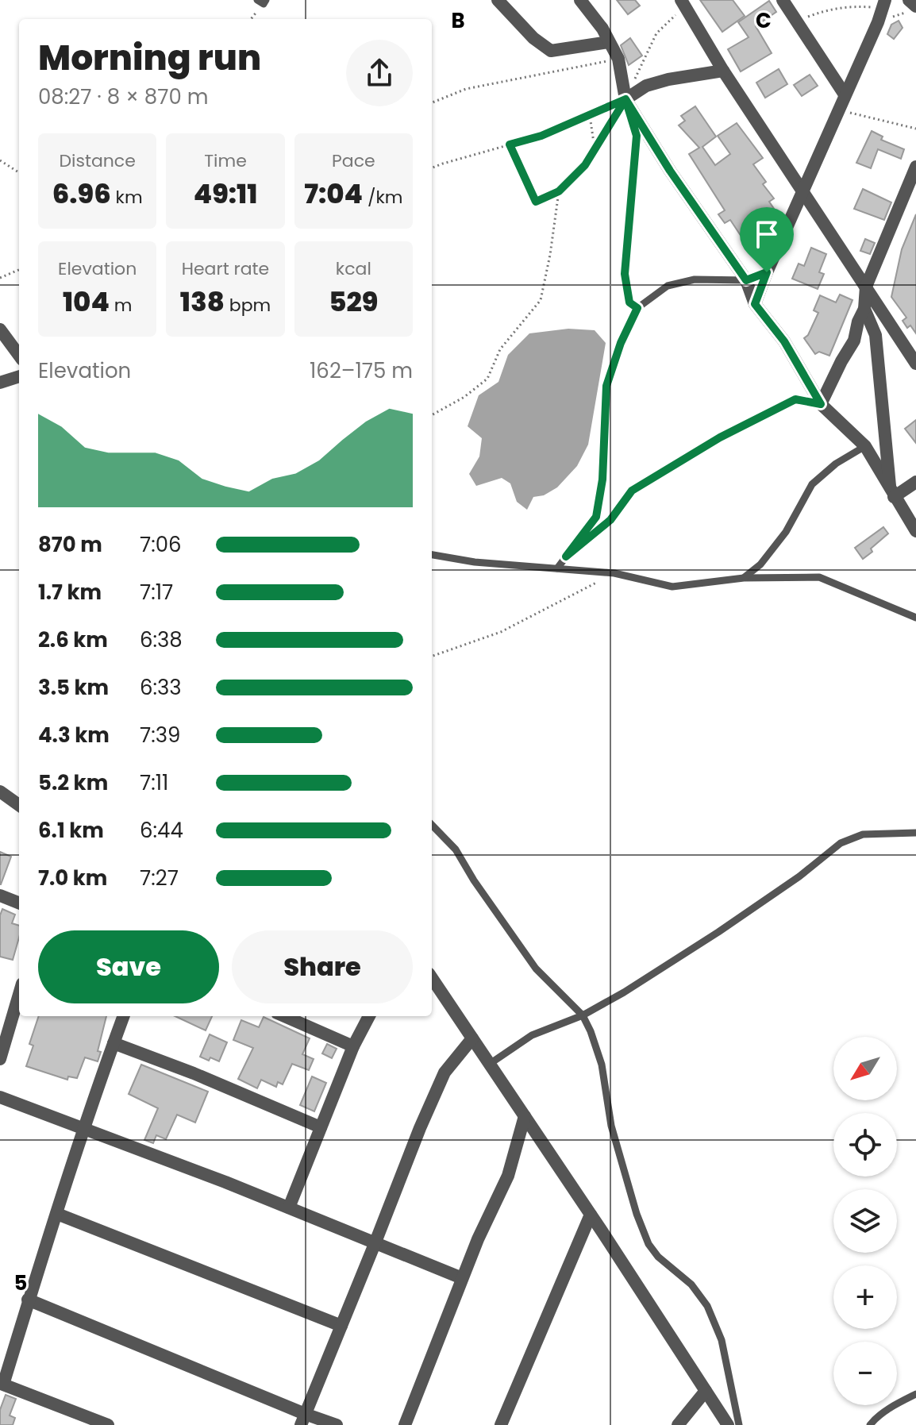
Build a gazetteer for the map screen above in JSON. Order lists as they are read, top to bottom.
{
  "north": "bottom left",
  "page": {
    "heading": ["Morning run", "08:27 · 8 × 870 m"],
    "stats": [
      ["Distance", "6.96 km"],
      ["Time", "49:11"],
      ["Pace", "7:04 /km"],
      ["Elevation", "104 m"],
      ["Heart rate", "138 bpm"],
      ["kcal", "529"]
    ],
    "chart": ["Elevation", "162–175 m"],
    "list": [
      {
        "name": "870 m",
        "note": "7:06"
      },
      {
        "name": "1.7 km",
        "note": "7:17"
      },
      {
        "name": "2.6 km",
        "note": "6:38"
      },
      {
        "name": "3.5 km",
        "note": "6:33"
      },
      {
        "name": "4.3 km",
        "note": "7:39"
      },
      {
        "name": "5.2 km",
        "note": "7:11"
      },
      {
        "name": "6.1 km",
        "note": "6:44"
      },
      {
        "name": "7.0 km",
        "note": "7:27"
      }
    ],
    "buttons": ["Save", "Share"],
    "map_buttons": ["+", "−"]
  },
  "grid": {
    "columns": ["B", "C"],
    "rows": ["5"]
  }
}
